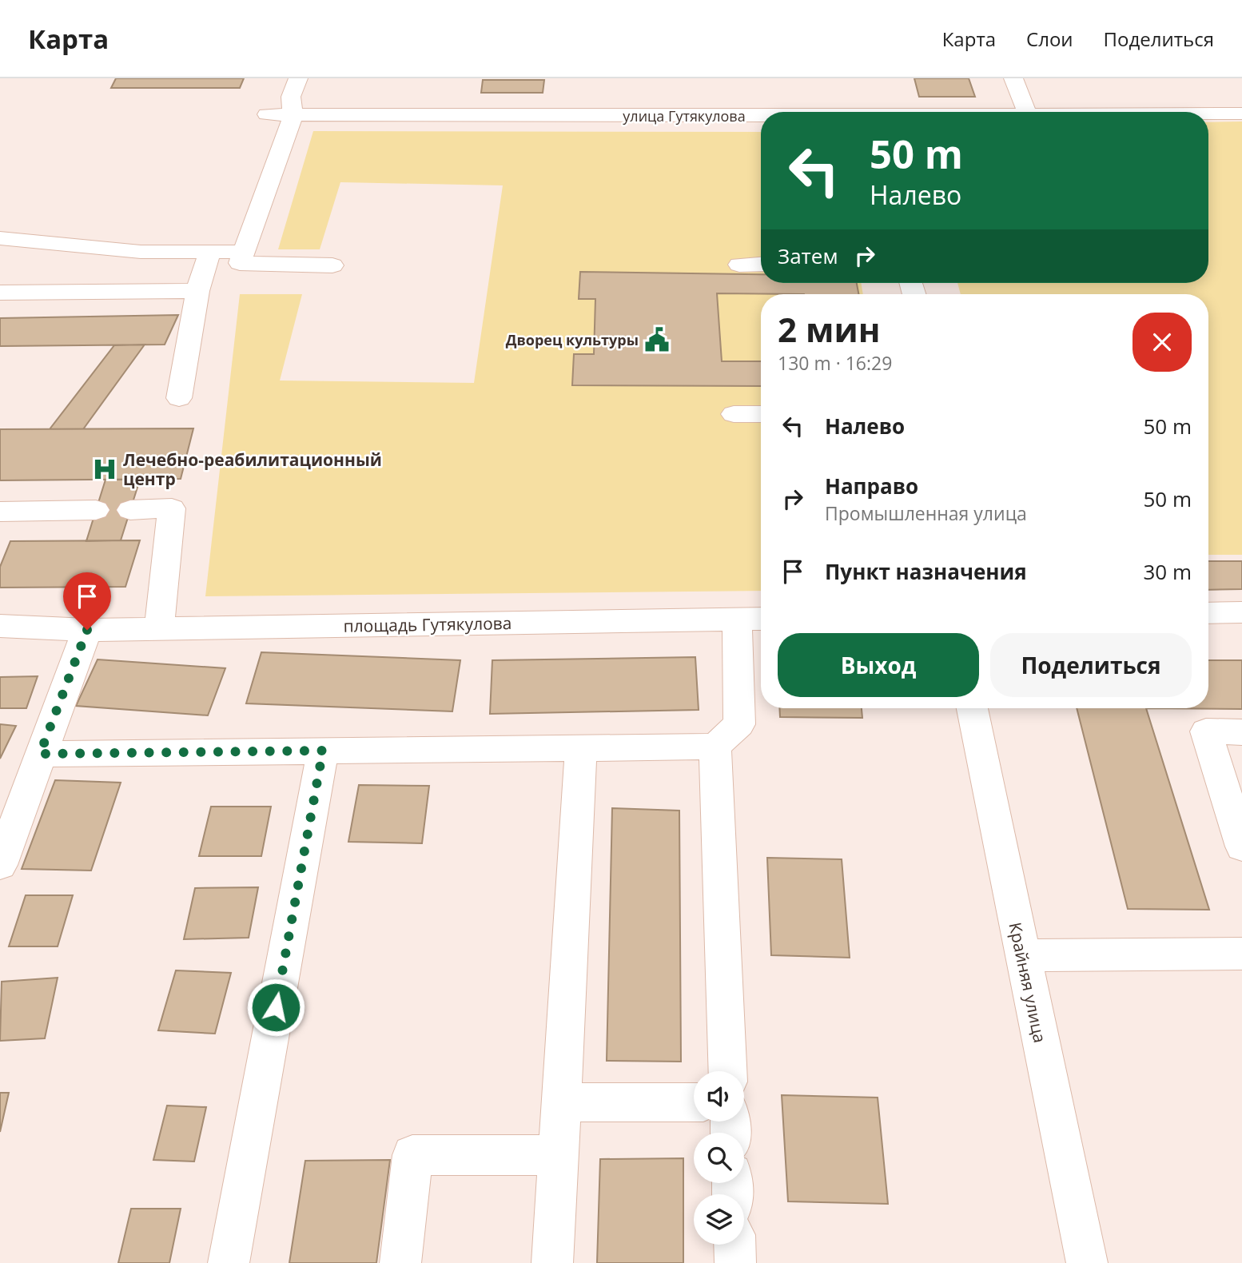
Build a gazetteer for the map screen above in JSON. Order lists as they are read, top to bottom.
{
  "streets": {
    "street": ["улица Гутякулова", "площадь Гутякулова", "Крайняя улица"]
  },
  "places": {
    "public building": ["Дворец культуры"],
    "hospital": ["Лечебно-реабилитационный центр"]
  },
  "page": {
    "header": "Карта",
    "nav": ["Карта", "Слои", "Поделиться"],
    "turn": ["50 m", "Налево"],
    "then": "Затем",
    "heading": ["2 мин", "130 m · 16:29"],
    "list": [
      {
        "name": "Налево",
        "value": "50 m"
      },
      {
        "name": "Направо",
        "note": "Промышленная улица",
        "value": "50 m"
      },
      {
        "name": "Пункт назначения",
        "value": "30 m"
      }
    ],
    "buttons": ["Выход", "Поделиться"]
  }
}
